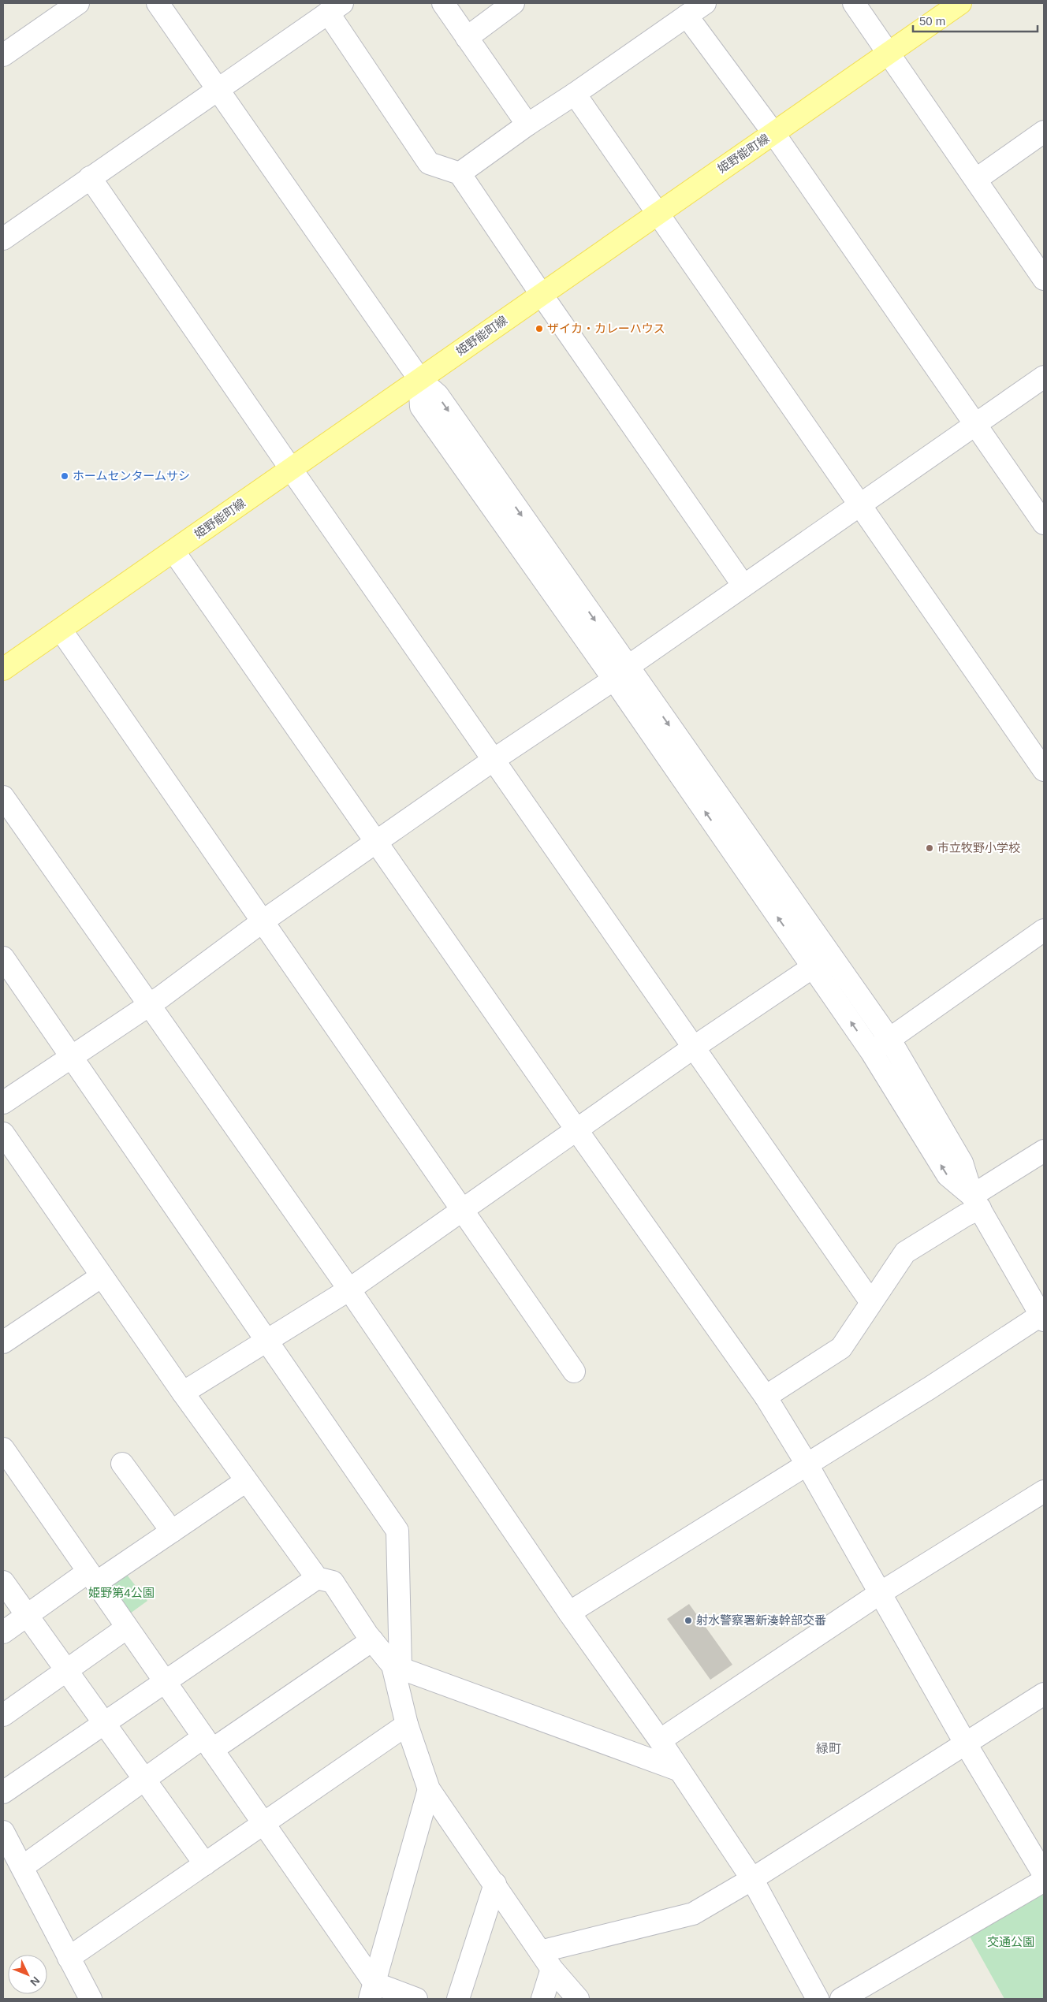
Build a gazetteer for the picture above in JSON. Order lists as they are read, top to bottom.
{
  "streets": {
    "main road": ["姫野能町線"]
  },
  "districts": ["緑町"],
  "parks": ["姫野第4公園", "交通公園"],
  "places": [
    "ザイカ・カレーハウス",
    "ホームセンタームサシ",
    "市立牧野小学校",
    "射水警察署新湊幹部交番"
  ],
  "scale_bar": "50 m",
  "north": "bottom right"
}
